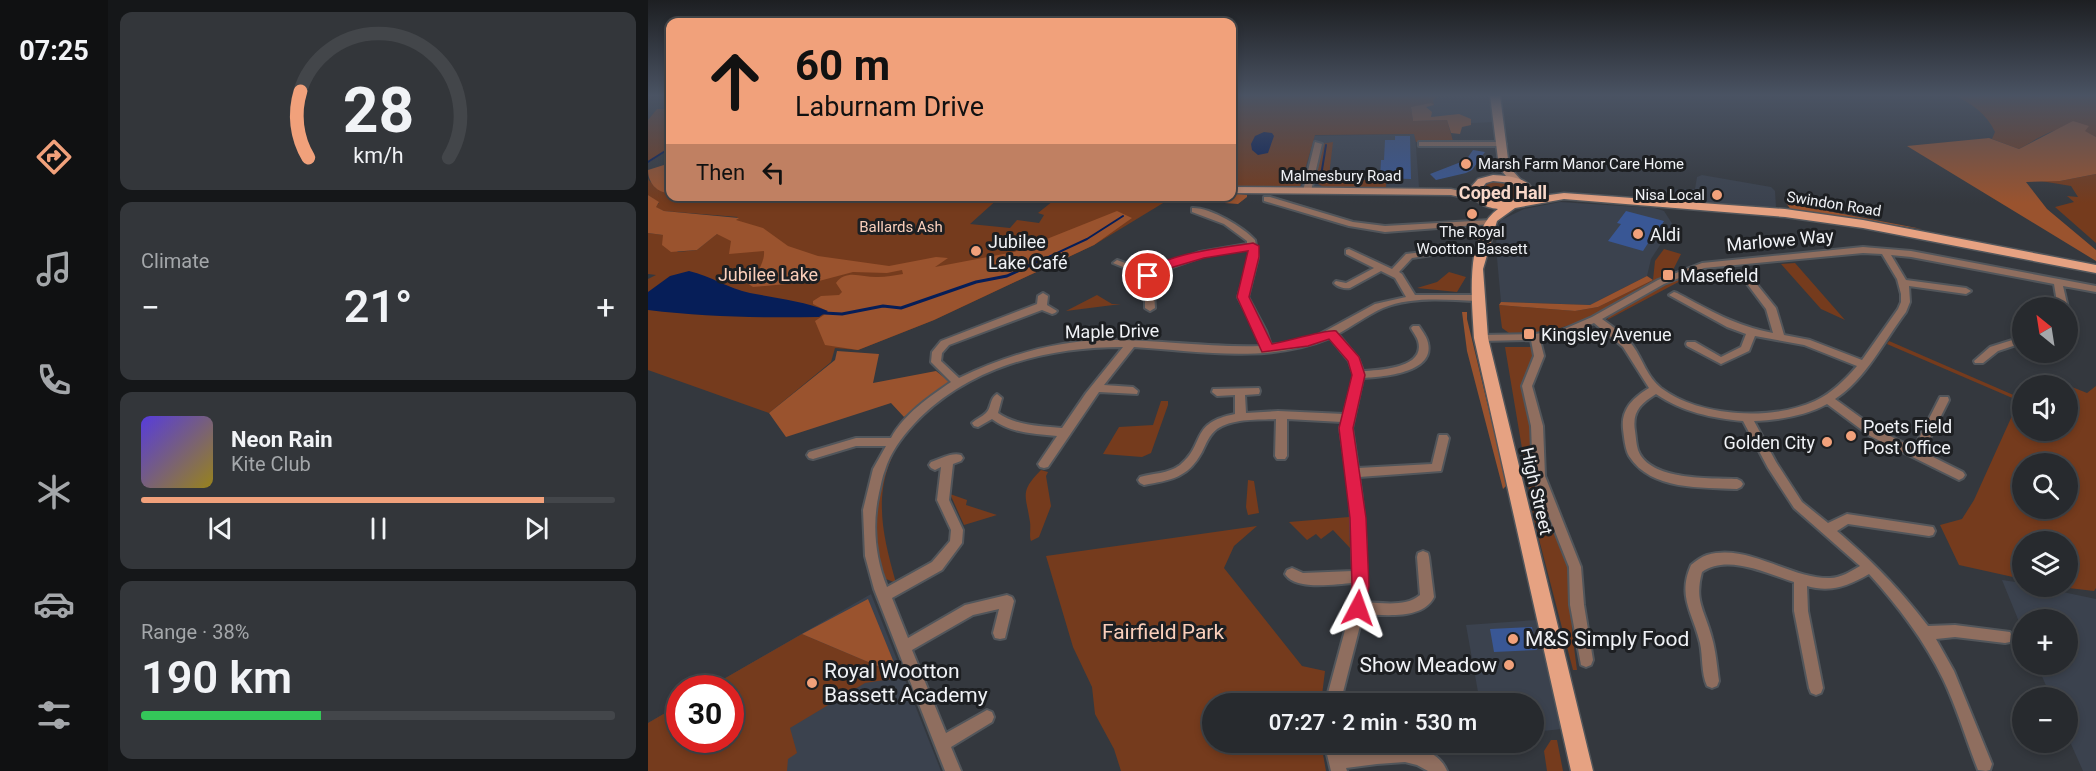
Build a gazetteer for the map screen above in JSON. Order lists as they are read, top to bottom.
{
  "streets": {
    "main road": ["Malmesbury Road", "Swindon Road", "High Street"],
    "street": ["Marlowe Way", "Maple Drive"]
  },
  "crossings": [
    ["Marlowe Way", "High Street"],
    ["Maple Drive", "High Street"]
  ],
  "districts": ["Coped Hall"],
  "parks": ["Ballards Ash", "Jubilee Lake", "Fairfield Park"],
  "places": {
    "other": [
      "Marsh Farm Manor Care Home",
      "Nisa Local",
      "The Royal Wootton Bassett",
      "Aldi",
      "Jubilee Lake Café",
      "Poets Field Post Office",
      "Golden City",
      "M&S Simply Food",
      "Show Meadow",
      "Royal Wootton Bassett Academy"
    ],
    "transit": ["Masefield", "Kingsley Avenue"]
  },
  "north": "top left",
  "page": {
    "tabs": "07:25",
    "turn": ["60 m", "Laburnam Drive"],
    "then": "Then",
    "tile": [
      "Climate",
      ["Range · 38%", "190 km"]
    ],
    "heat": ["−", "21°", "+"],
    "map_buttons": ["+", "−"],
    "song": ["Neon Rain", "Kite Club"],
    "limit": "30",
    "trip": "07:27 · 2 min · 530 m",
    "gauge": ["28", "km/h"]
  }
}
